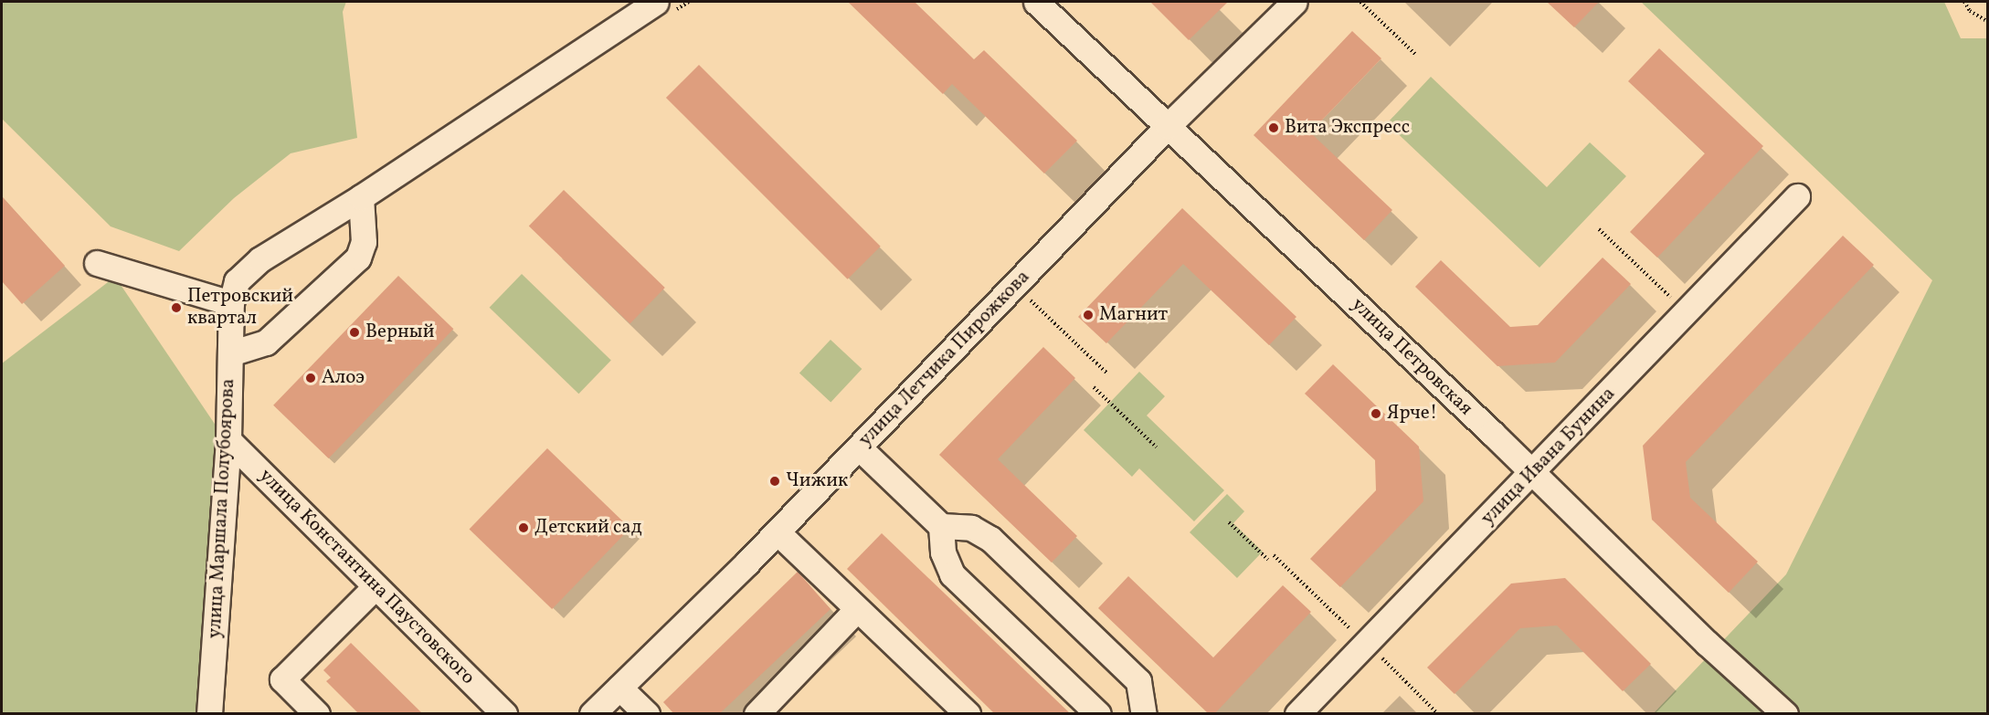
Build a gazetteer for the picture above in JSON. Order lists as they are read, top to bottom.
{
  "streets": {
    "street": [
      "улица Петровская",
      "улица Летчика Пирожкова",
      "улица Ивана Бунина",
      "улица Маршала Полубоярова",
      "улица Константина Паустовского"
    ]
  },
  "crossings": [
    ["улица Петровская", "улица Летчика Пирожкова"],
    ["улица Петровская", "улица Ивана Бунина"],
    ["улица Маршала Полубоярова", "улица Константина Паустовского"]
  ],
  "places": [
    "Вита Экспресс",
    "Петровский квартал",
    "Магнит",
    "Верный",
    "Алоэ",
    "Ярче!",
    "Чижик",
    "Детский сад"
  ]
}
